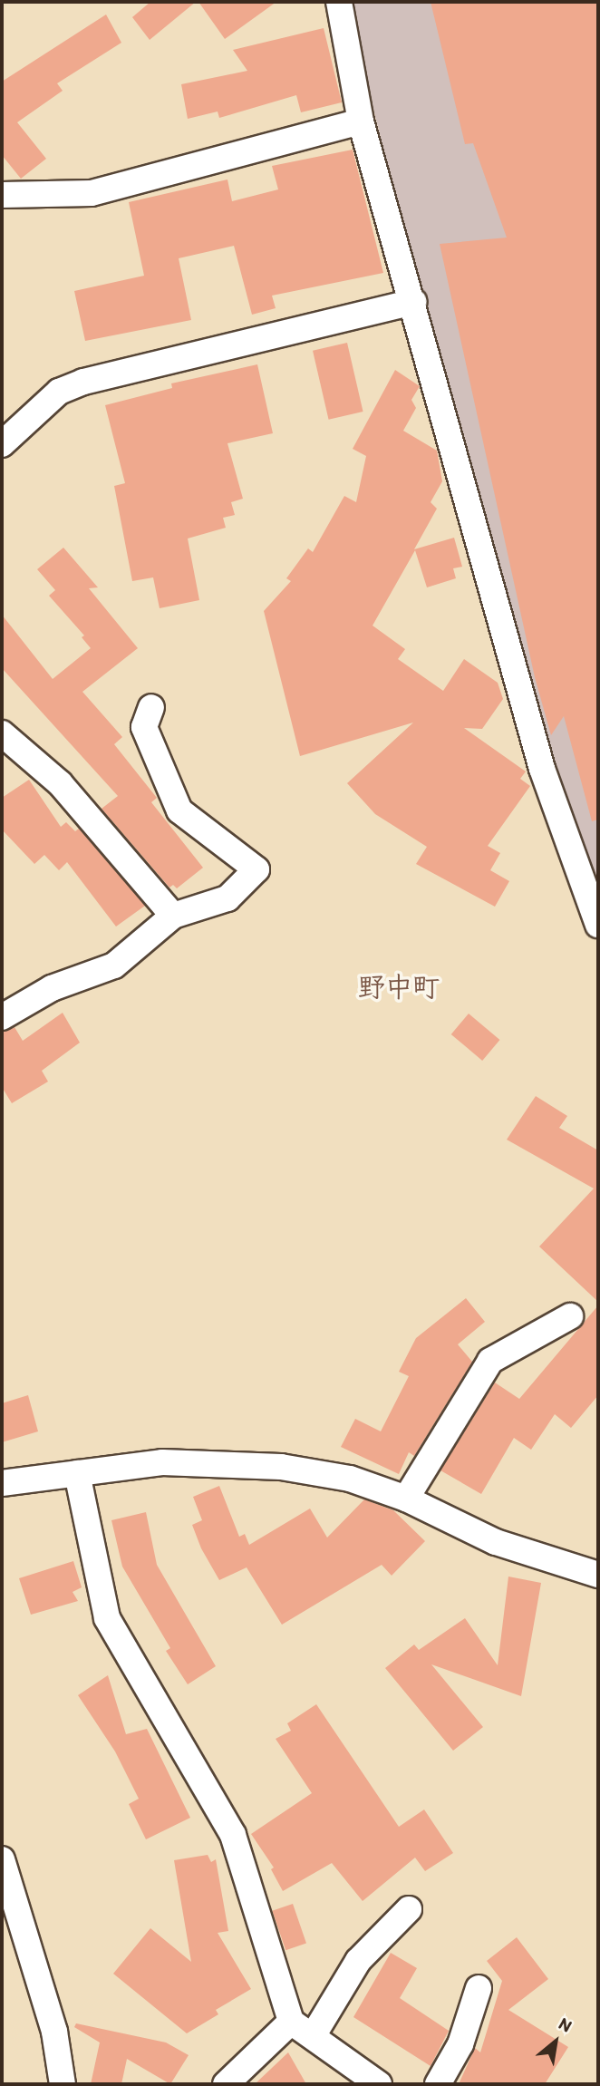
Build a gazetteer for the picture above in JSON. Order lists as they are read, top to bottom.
{
  "districts": ["野中町"],
  "north": "top right"
}
